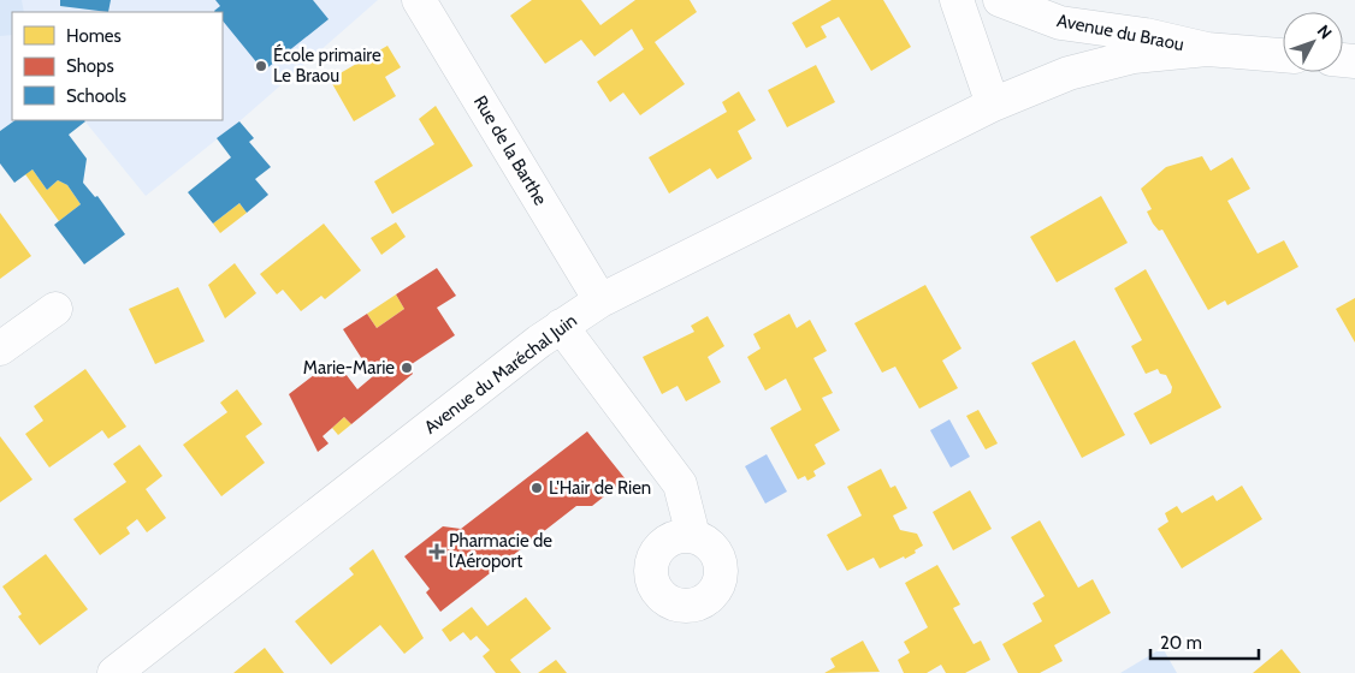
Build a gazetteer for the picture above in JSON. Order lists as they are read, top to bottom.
{
  "streets": {
    "street": ["Avenue du Braou", "Rue de la Barthe", "Avenue du Maréchal Juin"]
  },
  "crossings": [
    ["Avenue du Braou", "Avenue du Maréchal Juin"],
    ["Rue de la Barthe", "Avenue du Maréchal Juin"]
  ],
  "places": {
    "other": ["École primaire Le Braou", "Marie-Marie", "L'Hair de Rien"],
    "health": ["Pharmacie de l'Aéroport"]
  },
  "legend": ["Homes", "Shops", "Schools"],
  "scale_bar": "20 m",
  "north": "top right"
}
